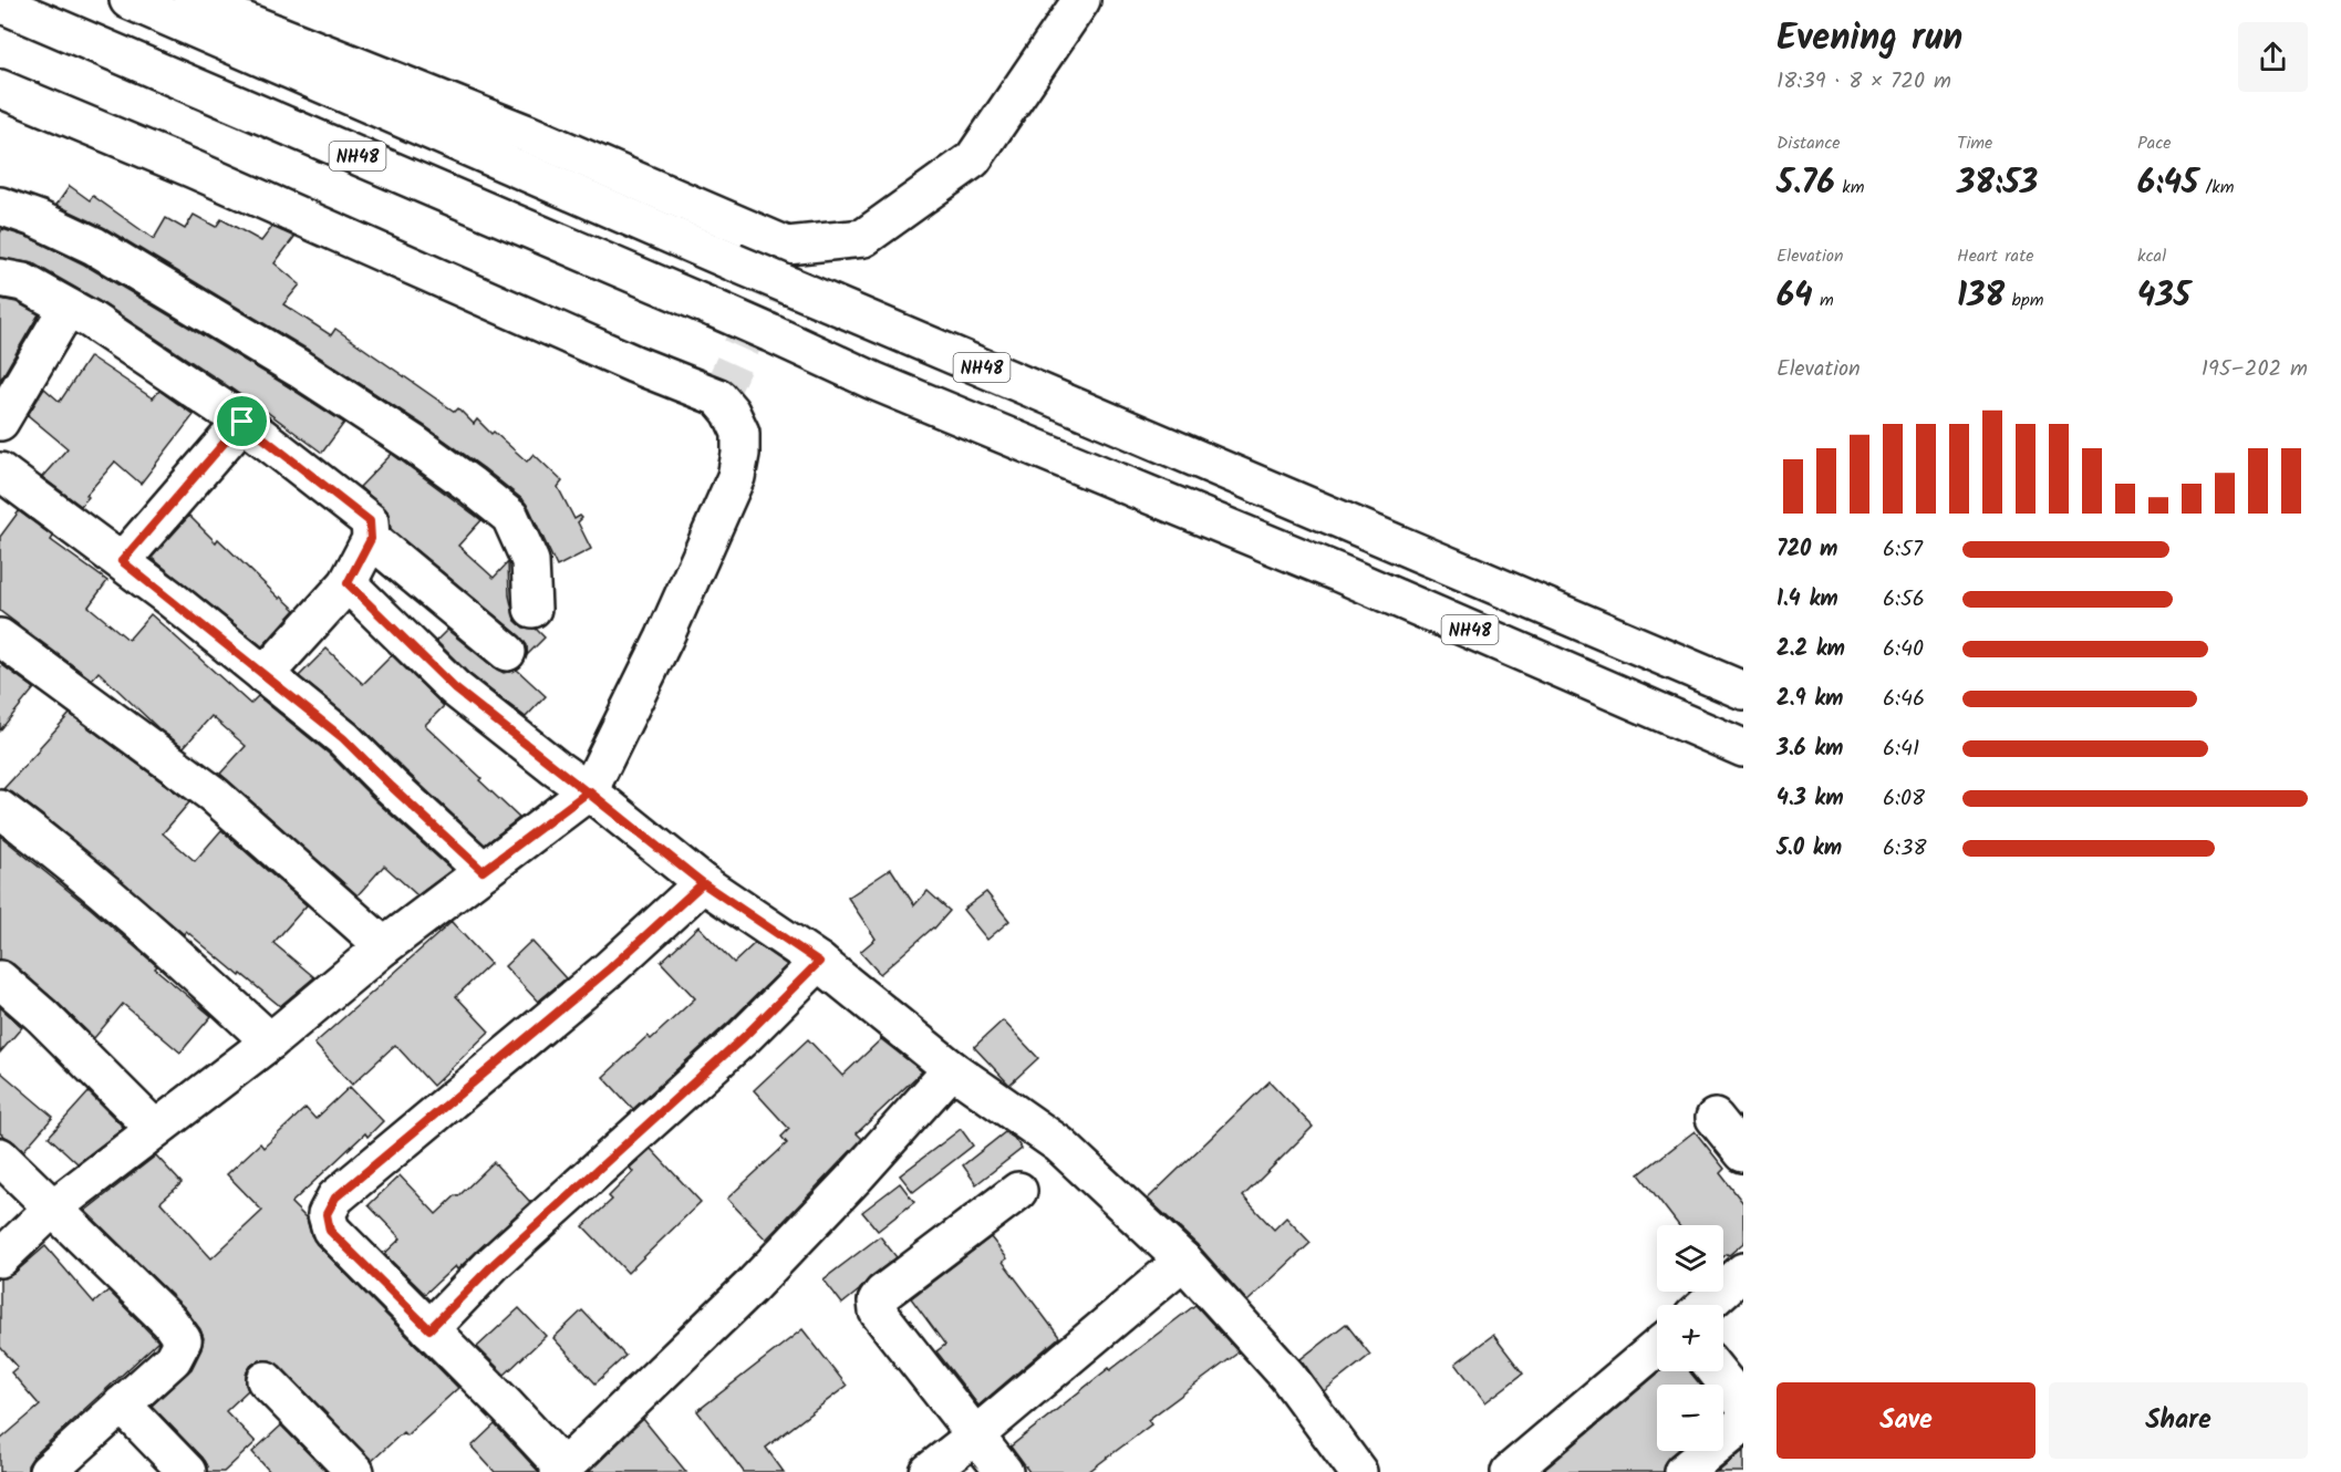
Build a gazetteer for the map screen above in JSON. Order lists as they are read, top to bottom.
{
  "streets": {
    "main road": ["NH48"]
  },
  "page": {
    "heading": ["Evening run", "18:39 · 8 × 720 m"],
    "stats": [
      ["Distance", "5.76 km"],
      ["Time", "38:53"],
      ["Pace", "6:45 /km"],
      ["Elevation", "64 m"],
      ["Heart rate", "138 bpm"],
      ["kcal", "435"]
    ],
    "chart": ["Elevation", "195–202 m"],
    "list": [
      {
        "name": "720 m",
        "note": "6:57"
      },
      {
        "name": "1.4 km",
        "note": "6:56"
      },
      {
        "name": "2.2 km",
        "note": "6:40"
      },
      {
        "name": "2.9 km",
        "note": "6:46"
      },
      {
        "name": "3.6 km",
        "note": "6:41"
      },
      {
        "name": "4.3 km",
        "note": "6:08"
      },
      {
        "name": "5.0 km",
        "note": "6:38"
      }
    ],
    "map_buttons": ["+", "−"],
    "buttons": ["Save", "Share"]
  }
}
